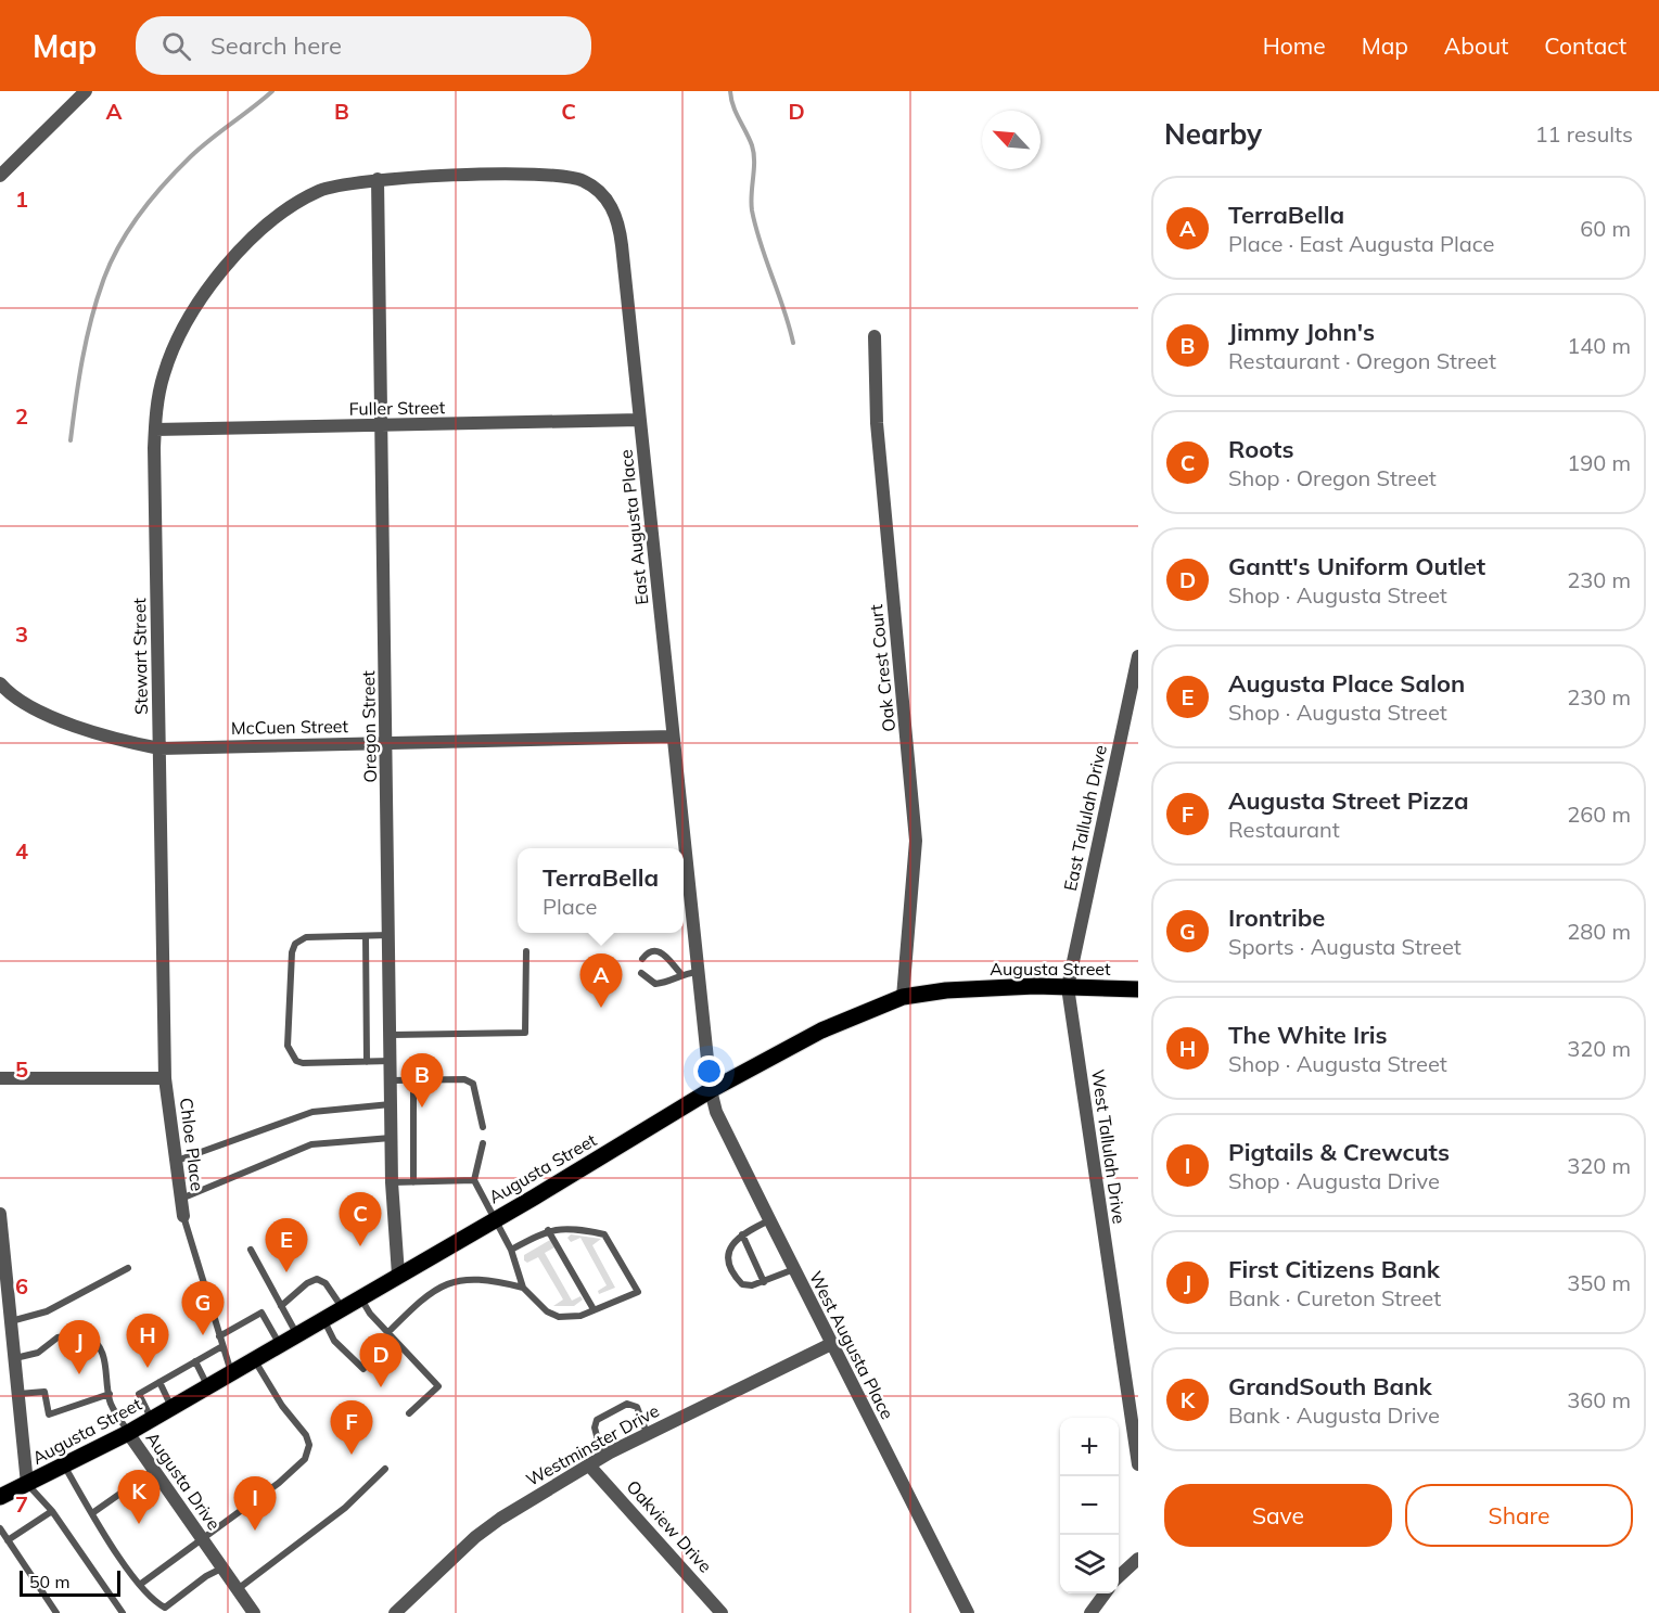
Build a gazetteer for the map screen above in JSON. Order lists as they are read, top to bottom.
{
  "streets": {
    "main road": ["Augusta Street"],
    "street": [
      "Fuller Street",
      "East Augusta Place",
      "Stewart Street",
      "Oak Crest Court",
      "McCuen Street",
      "Oregon Street",
      "East Tallulah Drive",
      "Chloe Place",
      "West Tallulah Drive",
      "West Augusta Place",
      "Westminster Drive",
      "Augusta Drive",
      "Oakview Drive"
    ]
  },
  "crossings": [
    ["Fuller Street", "East Augusta Place"],
    ["Fuller Street", "Stewart Street"],
    ["Fuller Street", "Oregon Street"],
    ["East Augusta Place", "Stewart Street"],
    ["East Augusta Place", "McCuen Street"],
    ["East Augusta Place", "Oregon Street"],
    ["East Augusta Place", "Augusta Street"],
    ["East Augusta Place", "West Augusta Place"],
    ["Stewart Street", "McCuen Street"],
    ["Stewart Street", "Oregon Street"],
    ["Stewart Street", "Chloe Place"],
    ["Oak Crest Court", "Augusta Street"],
    ["McCuen Street", "Oregon Street"],
    ["Oregon Street", "Augusta Street"],
    ["East Tallulah Drive", "Augusta Street"],
    ["East Tallulah Drive", "West Tallulah Drive"],
    ["Augusta Street", "West Tallulah Drive"],
    ["Augusta Street", "West Augusta Place"],
    ["Augusta Street", "Augusta Drive"],
    ["West Augusta Place", "Westminster Drive"],
    ["Westminster Drive", "Oakview Drive"]
  ],
  "scale_bar": "50 m",
  "north": "top left",
  "page": {
    "header": "Map",
    "search": "Search here",
    "nav": [
      "Home",
      "Map",
      "About",
      "Contact"
    ],
    "heading": ["Nearby", "11 results"],
    "list": [
      {
        "mark": "A",
        "name": "TerraBella",
        "note": "Place · East Augusta Place",
        "value": "60 m"
      },
      {
        "mark": "B",
        "name": "Jimmy John's",
        "note": "Restaurant · Oregon Street",
        "value": "140 m"
      },
      {
        "mark": "C",
        "name": "Roots",
        "note": "Shop · Oregon Street",
        "value": "190 m"
      },
      {
        "mark": "D",
        "name": "Gantt's Uniform Outlet",
        "note": "Shop · Augusta Street",
        "value": "230 m"
      },
      {
        "mark": "E",
        "name": "Augusta Place Salon",
        "note": "Shop · Augusta Street",
        "value": "230 m"
      },
      {
        "mark": "F",
        "name": "Augusta Street Pizza",
        "note": "Restaurant",
        "value": "260 m"
      },
      {
        "mark": "G",
        "name": "Irontribe",
        "note": "Sports · Augusta Street",
        "value": "280 m"
      },
      {
        "mark": "H",
        "name": "The White Iris",
        "note": "Shop · Augusta Street",
        "value": "320 m"
      },
      {
        "mark": "I",
        "name": "Pigtails & Crewcuts",
        "note": "Shop · Augusta Drive",
        "value": "320 m"
      },
      {
        "mark": "J",
        "name": "First Citizens Bank",
        "note": "Bank · Cureton Street",
        "value": "350 m"
      },
      {
        "mark": "K",
        "name": "GrandSouth Bank",
        "note": "Bank · Augusta Drive",
        "value": "360 m"
      }
    ],
    "popup": ["TerraBella", "Place"],
    "pins": [
      "A",
      "B",
      "C",
      "E",
      "G",
      "H",
      "J",
      "D",
      "F",
      "K",
      "I"
    ],
    "map_buttons": ["+", "−"],
    "buttons": ["Save", "Share"],
    "scale": "50 m"
  },
  "grid": {
    "columns": [
      "A",
      "B",
      "C",
      "D"
    ],
    "rows": [
      "1",
      "2",
      "3",
      "4",
      "5",
      "6",
      "7"
    ]
  }
}
